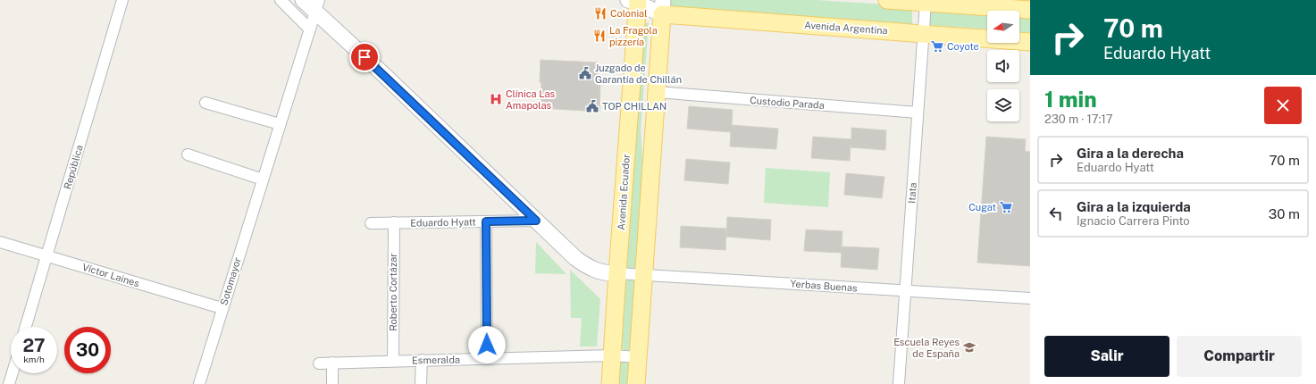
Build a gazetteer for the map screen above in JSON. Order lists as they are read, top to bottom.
{
  "streets": {
    "main road": ["Avenida Argentina", "Avenida Ecuador"],
    "street": [
      "Custodio Parada",
      "República",
      "Itata",
      "Eduardo Hyatt",
      "Víctor Laines",
      "Sotomayor",
      "Yerbas Buenas",
      "Roberto Cortázar",
      "Esmeralda"
    ]
  },
  "crossings": [
    ["Avenida Argentina", "Itata"],
    ["Custodio Parada", "Itata"],
    ["República", "Víctor Laines"],
    ["Avenida Ecuador", "Yerbas Buenas"],
    ["Avenida Ecuador", "Esmeralda"],
    ["Itata", "Yerbas Buenas"],
    ["Eduardo Hyatt", "Roberto Cortázar"],
    ["Víctor Laines", "Sotomayor"],
    ["Roberto Cortázar", "Esmeralda"]
  ],
  "places": {
    "restaurant": ["Colonial", "La Fragola pizzería"],
    "supermarket": ["Coyote", "Cugat"],
    "public building": ["Juzgado de Garantía de Chillán", "TOP CHILLAN"],
    "hospital": ["Clínica Las Amapolas"],
    "school or university": ["Escuela Reyes de España"]
  },
  "north": "left",
  "page": {
    "turn": ["70 m", "Eduardo Hyatt"],
    "heading": ["1 min", "230 m · 17:17"],
    "list": [
      {
        "name": "Gira a la derecha",
        "note": "Eduardo Hyatt",
        "value": "70 m"
      },
      {
        "name": "Gira a la izquierda",
        "note": "Ignacio Carrera Pinto",
        "value": "30 m"
      }
    ],
    "speed": "27 km/h",
    "limit": "30",
    "buttons": ["Salir", "Compartir"]
  }
}
